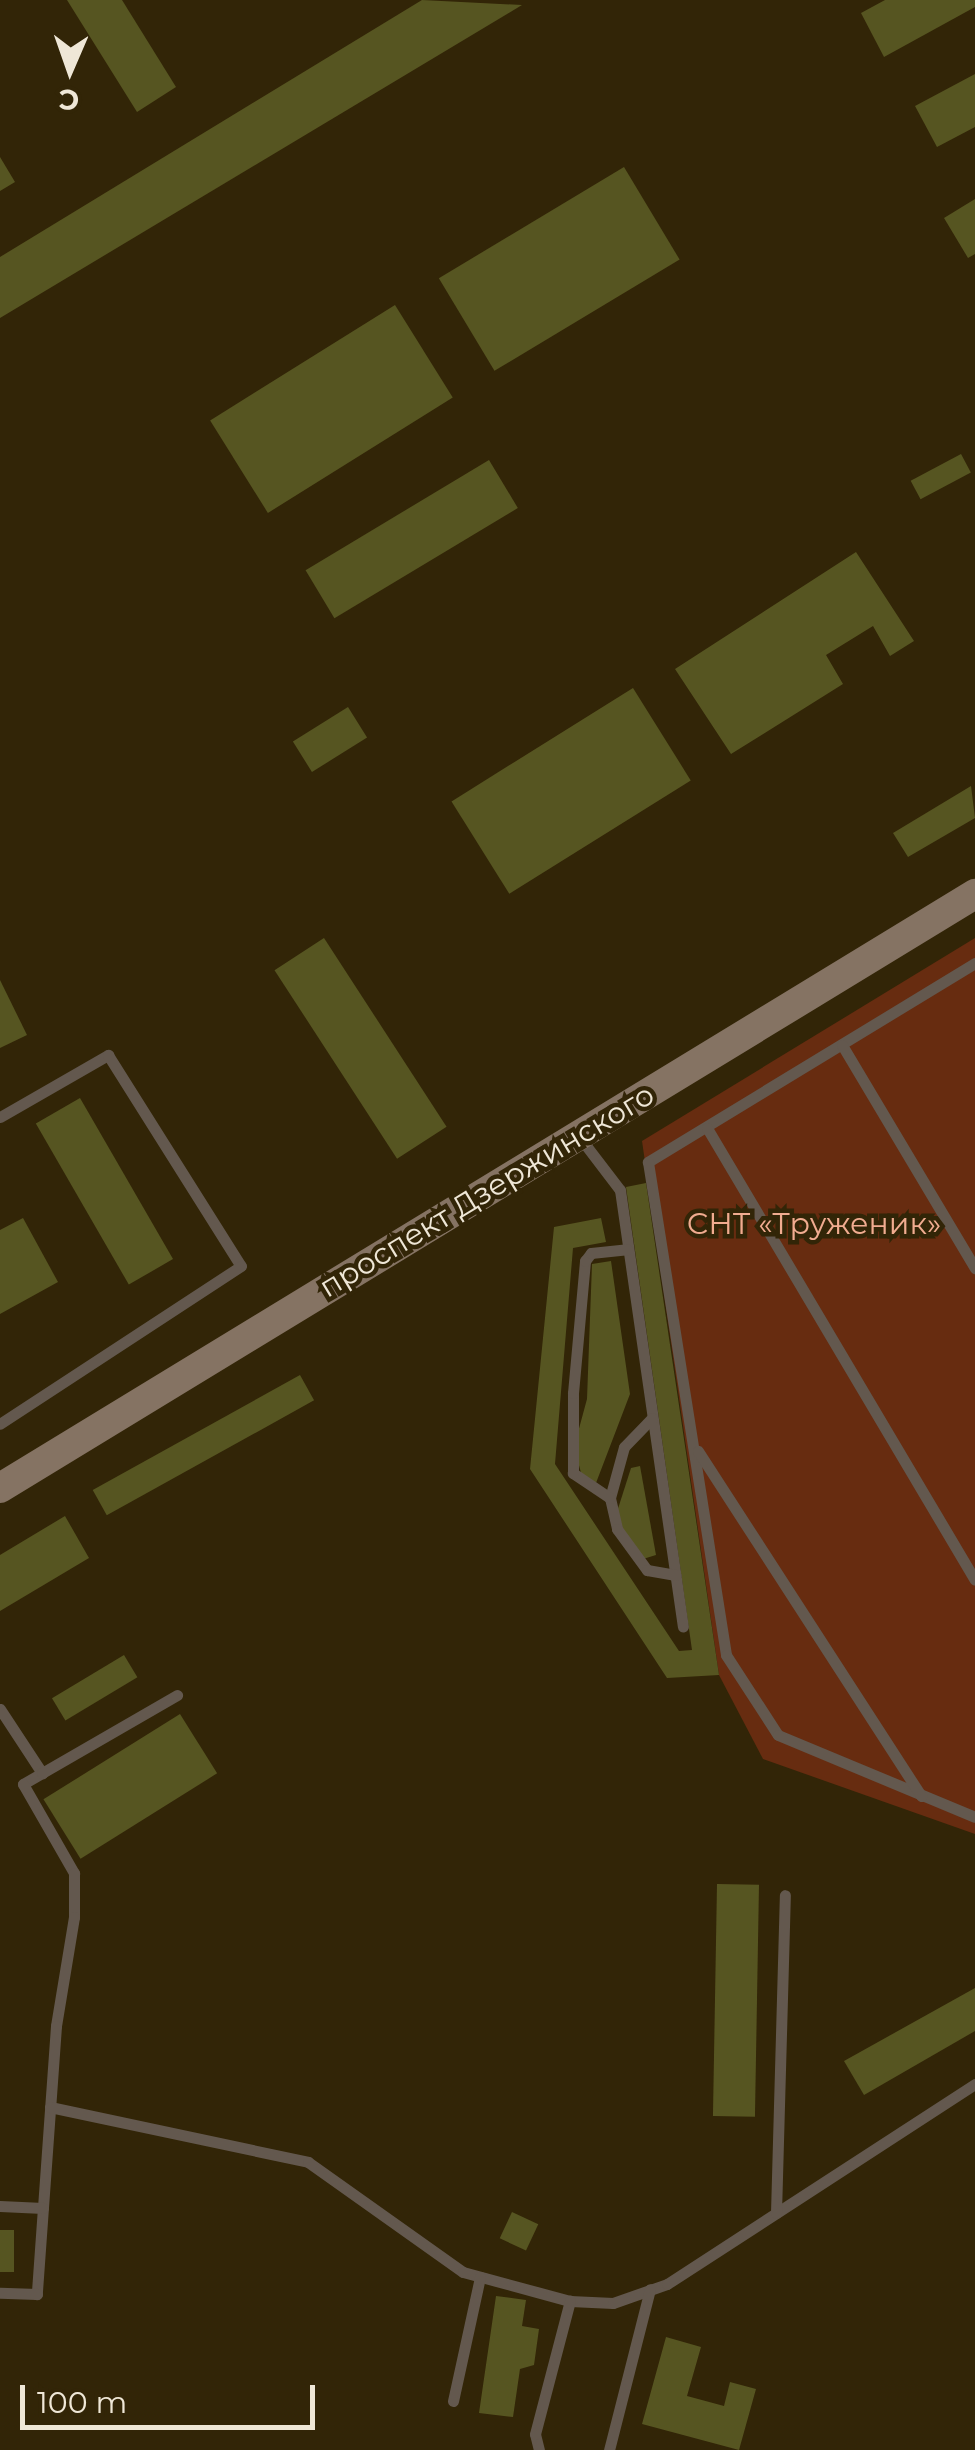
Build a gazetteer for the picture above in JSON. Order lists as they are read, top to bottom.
{
  "streets": {
    "main road": ["проспект Дзержинского"]
  },
  "parks": ["СНТ «Труженик»"],
  "scale_bar": "100 m",
  "north": "bottom"
}
